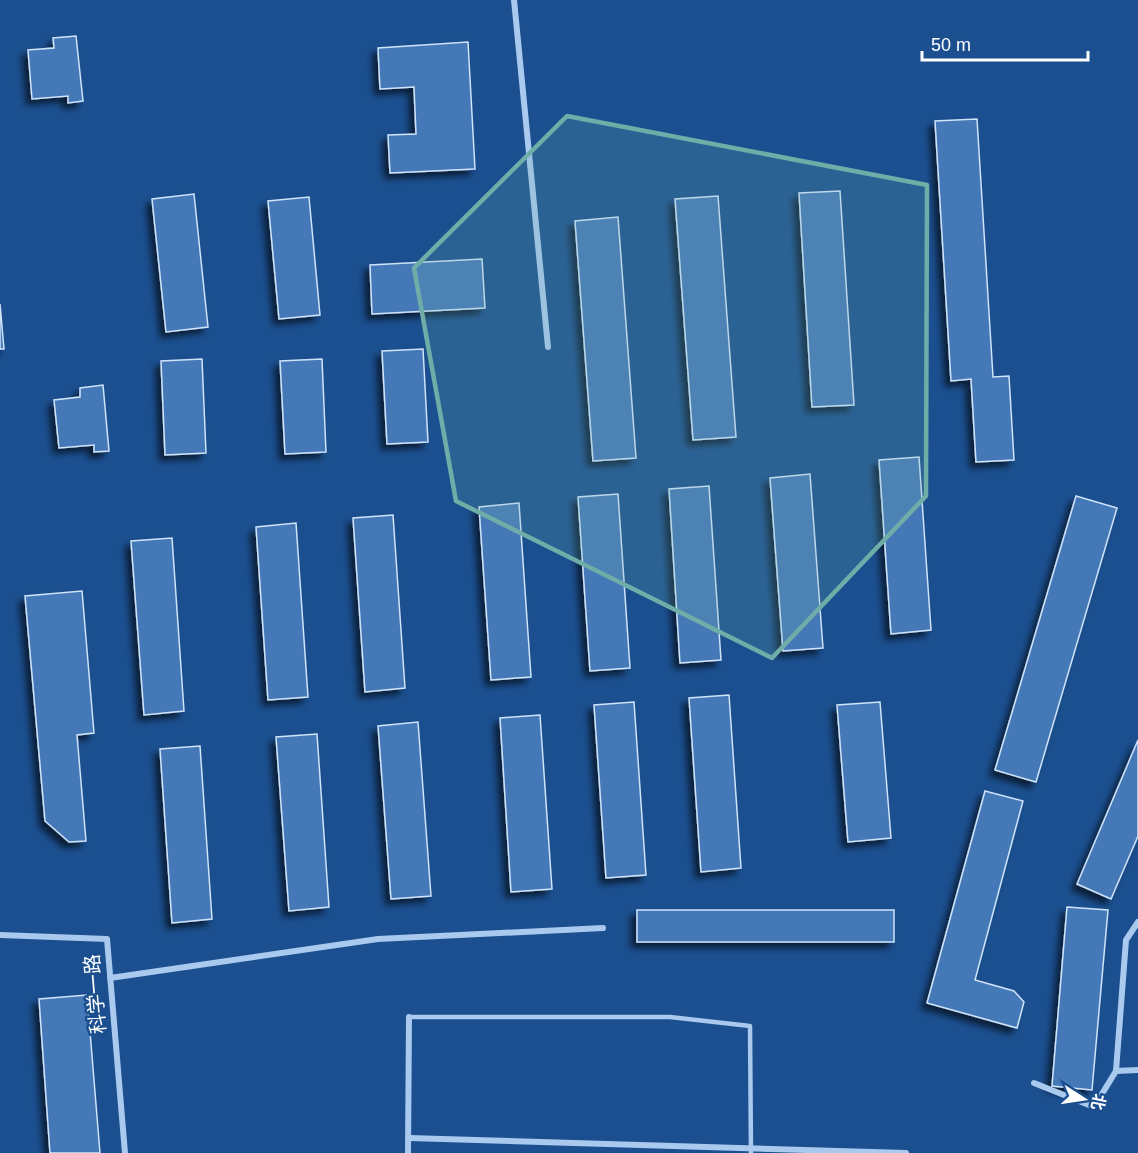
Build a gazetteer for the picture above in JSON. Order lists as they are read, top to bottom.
{
  "streets": {
    "street": ["科学一路"]
  },
  "scale_bar": "50 m",
  "north": "right"
}
